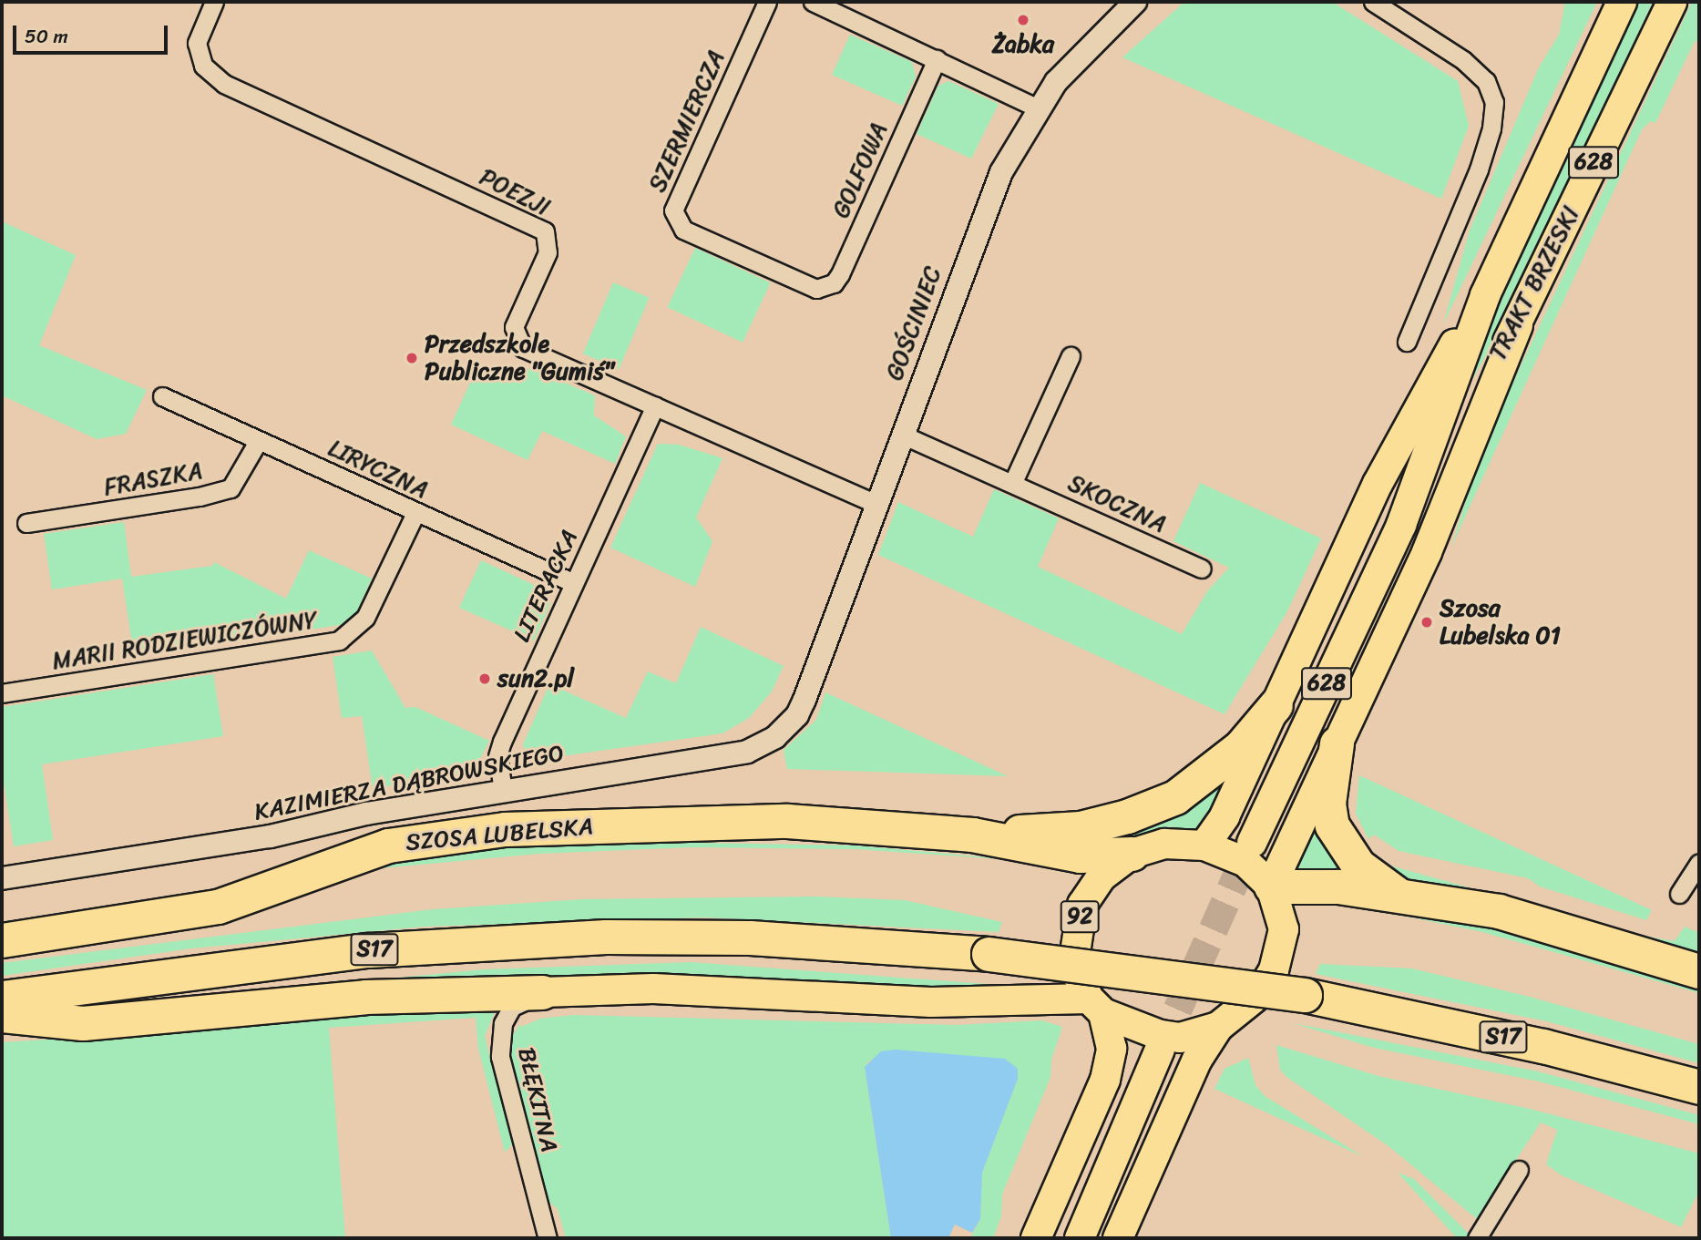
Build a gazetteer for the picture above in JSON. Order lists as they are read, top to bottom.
{
  "streets": {
    "highway": ["SZOSA LUBELSKA", "S17"],
    "main road": ["628", "TRAKT BRZESKI", "92"],
    "street": [
      "SZERMIERCZA",
      "GOLFOWA",
      "POEZJI",
      "GOŚCINIEC",
      "LIRYCZNA",
      "FRASZKA",
      "SKOCZNA",
      "LITERACKA",
      "MARII RODZIEWICZÓWNY",
      "KAZIMIERZA DĄBROWSKIEGO",
      "BŁĘKITNA"
    ]
  },
  "crossings": [
    ["SZERMIERCZA", "GOLFOWA"],
    ["POEZJI", "GOŚCINIEC"],
    ["POEZJI", "LITERACKA"],
    ["GOŚCINIEC", "SKOCZNA"],
    ["GOŚCINIEC", "KAZIMIERZA DĄBROWSKIEGO"],
    ["LIRYCZNA", "FRASZKA"],
    ["LIRYCZNA", "LITERACKA"],
    ["LIRYCZNA", "MARII RODZIEWICZÓWNY"],
    ["LITERACKA", "KAZIMIERZA DĄBROWSKIEGO"]
  ],
  "places": [
    "Żabka",
    "Przedszkole Publiczne \"Gumiś\"",
    "Szosa Lubelska 01",
    "sun2.pl"
  ],
  "scale_bar": "50 m"
}
